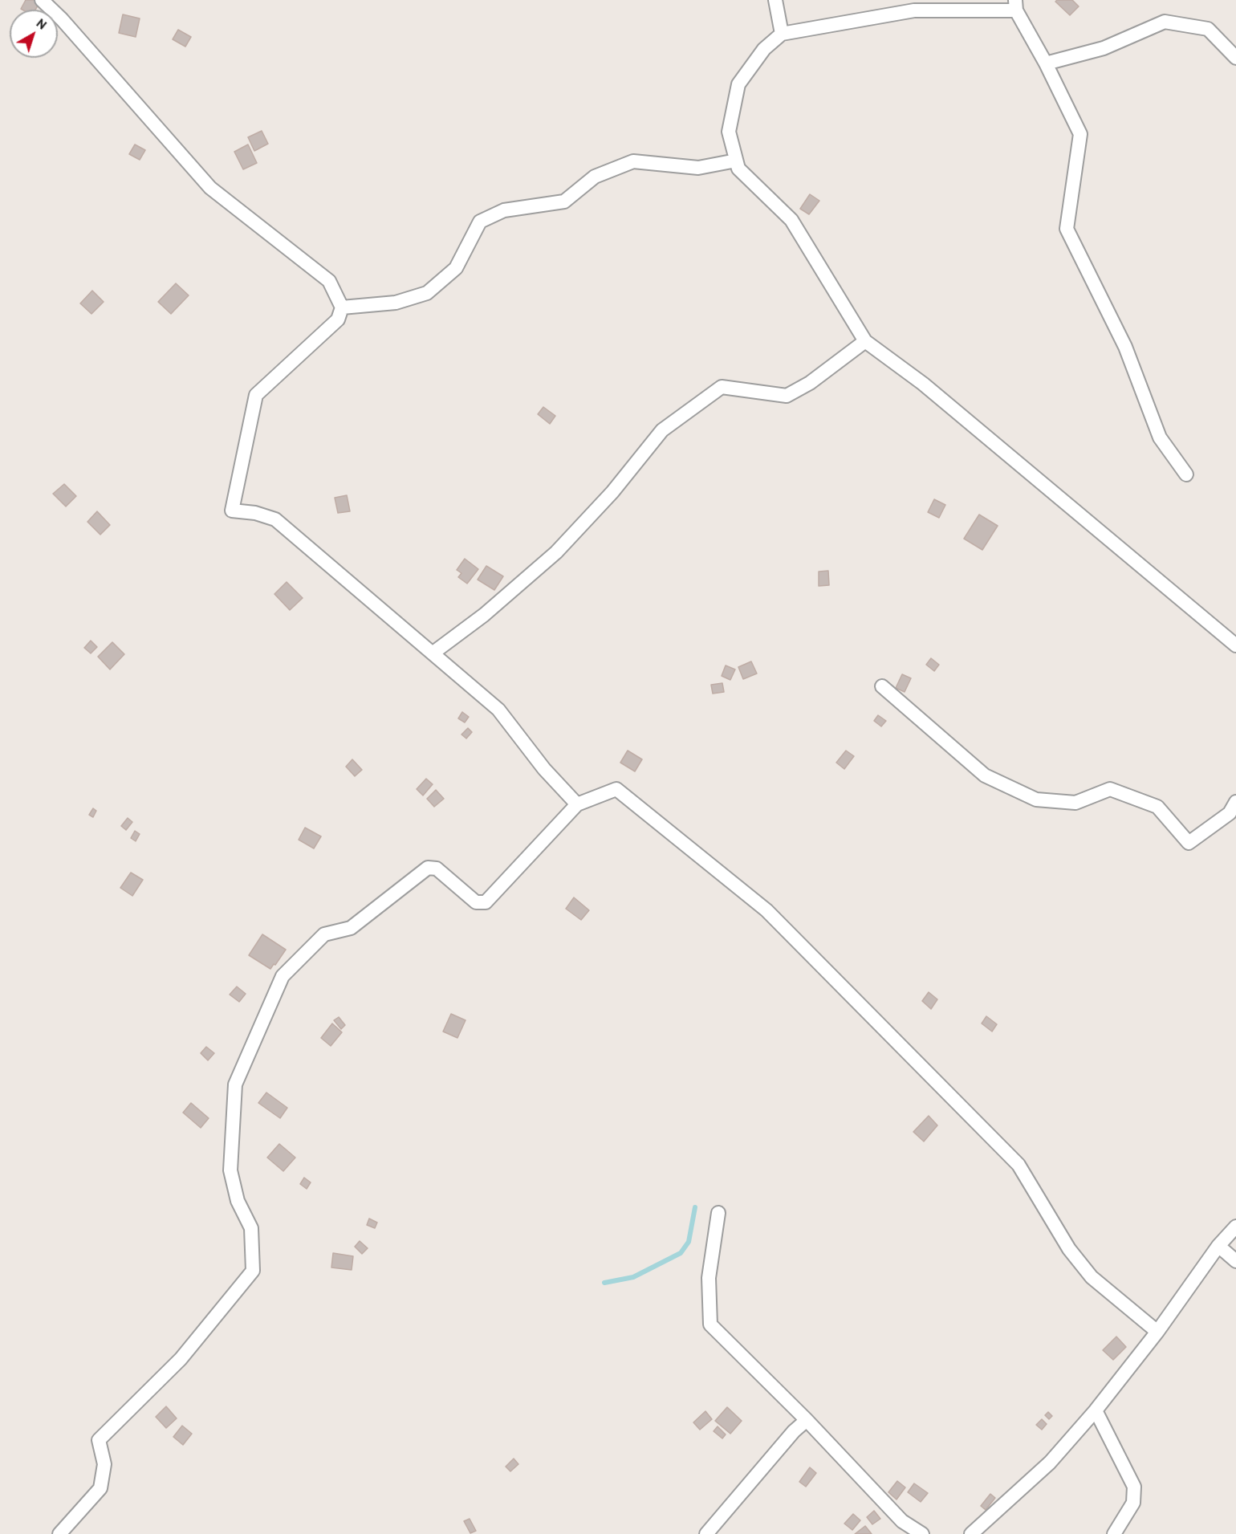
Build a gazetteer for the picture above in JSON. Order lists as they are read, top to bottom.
{
  "north": "top right"
}
